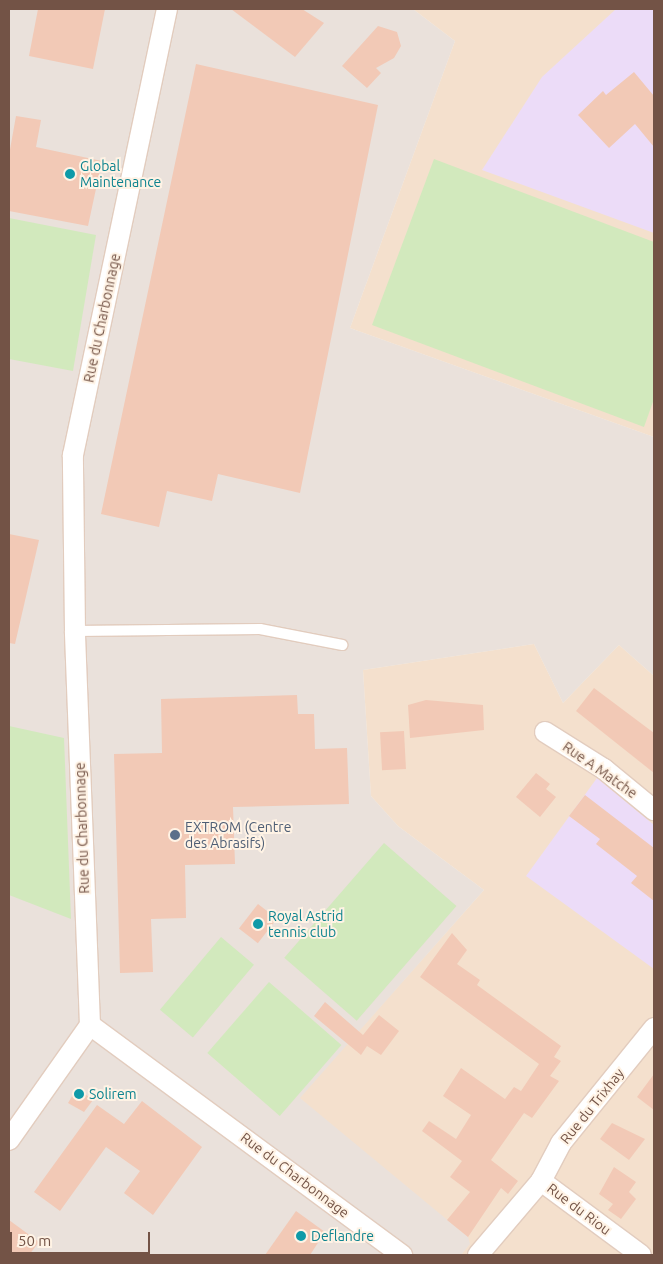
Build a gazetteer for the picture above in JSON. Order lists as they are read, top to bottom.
{
  "streets": {
    "street": [
      "Rue du Charbonnage",
      "Rue A Matche",
      "Rue du Trixhay",
      "Rue du Riou"
    ]
  },
  "crossings": [
    ["Rue du Trixhay", "Rue du Riou"]
  ],
  "places": [
    "Global Maintenance",
    "EXTROM (Centre des Abrasifs)",
    "Royal Astrid tennis club",
    "Solirem",
    "Deflandre"
  ],
  "scale_bar": "50 m"
}
